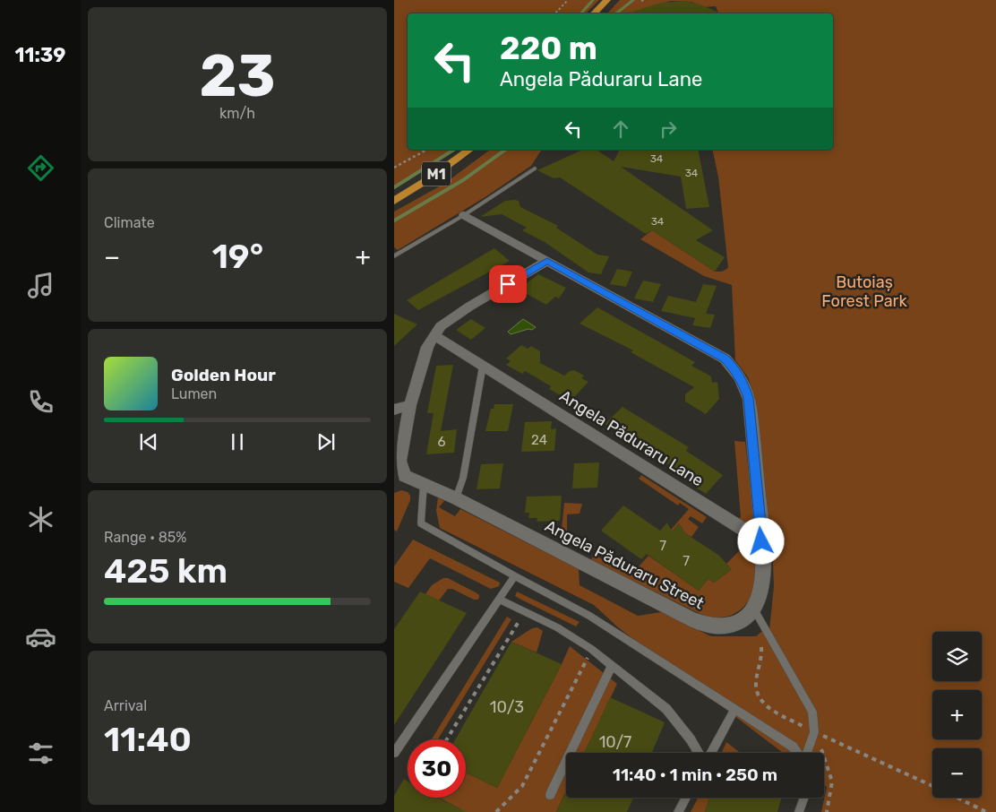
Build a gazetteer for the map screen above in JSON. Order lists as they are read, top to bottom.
{
  "streets": {
    "highway": ["M1"],
    "street": ["Angela Păduraru Lane", "Angela Păduraru Street"]
  },
  "parks": ["Butoiaș Forest Park"],
  "house_numbers": [
    "34",
    "34",
    "34",
    "24",
    "6",
    "7",
    "7",
    "10/3",
    "10/7"
  ],
  "page": {
    "tabs": "11:39",
    "tile": [
      ["23", "km/h"],
      "Climate",
      ["Range · 85%", "425 km"],
      ["Arrival", "11:40"]
    ],
    "turn": ["220 m", "Angela Păduraru Lane"],
    "heat": ["−", "19°", "+"],
    "song": ["Golden Hour", "Lumen"],
    "map_buttons": ["+", "−"],
    "limit": "30",
    "trip": "11:40 · 1 min · 250 m"
  }
}
